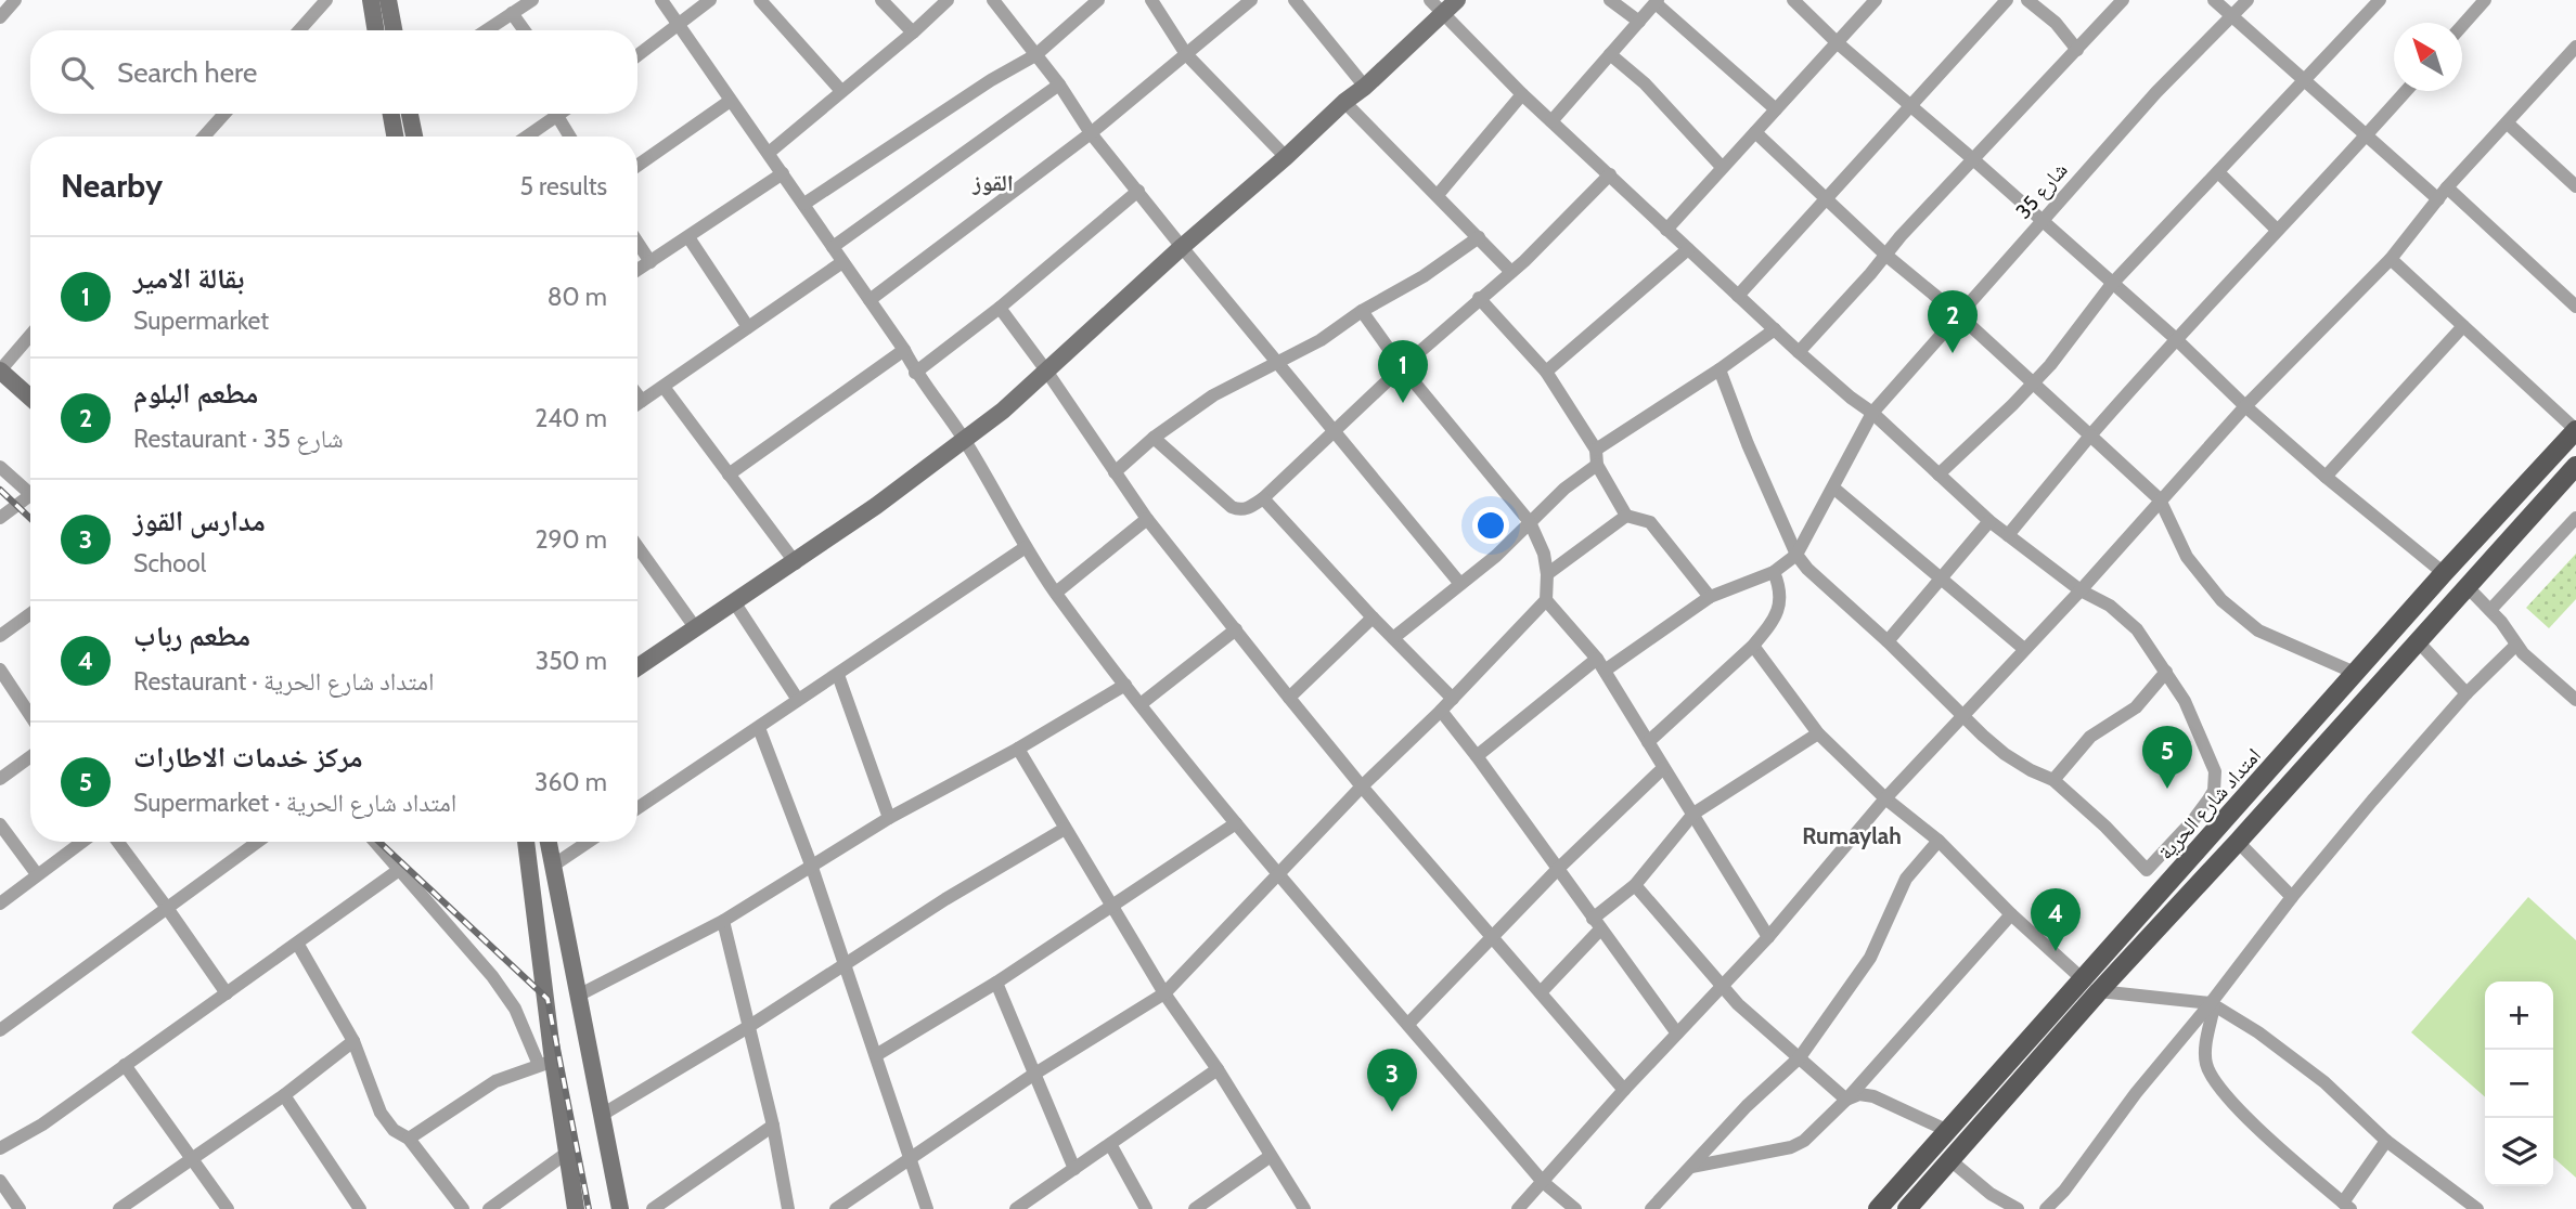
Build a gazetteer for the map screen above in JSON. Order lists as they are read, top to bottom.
{
  "streets": {
    "main road": ["امتداد شارع الحرية"],
    "street": ["شارع 35"]
  },
  "districts": ["القوز", "Rumaylah"],
  "north": "top left",
  "page": {
    "search": "Search here",
    "heading": ["Nearby", "5 results"],
    "list": [
      {
        "mark": "1",
        "name": "بقالة الامير",
        "note": "Supermarket",
        "value": "80 m"
      },
      {
        "mark": "2",
        "name": "مطعم البلوم",
        "note": "Restaurant · شارع 35",
        "value": "240 m"
      },
      {
        "mark": "3",
        "name": "مدارس القوز",
        "note": "School",
        "value": "290 m"
      },
      {
        "mark": "4",
        "name": "مطعم رباب",
        "note": "Restaurant · امتداد شارع الحرية",
        "value": "350 m"
      },
      {
        "mark": "5",
        "name": "مركز خدمات الاطارات",
        "note": "Supermarket · امتداد شارع الحرية",
        "value": "360 m"
      }
    ],
    "pins": [
      "2",
      "1",
      "5",
      "4",
      "3"
    ],
    "map_buttons": ["+", "−"]
  }
}
